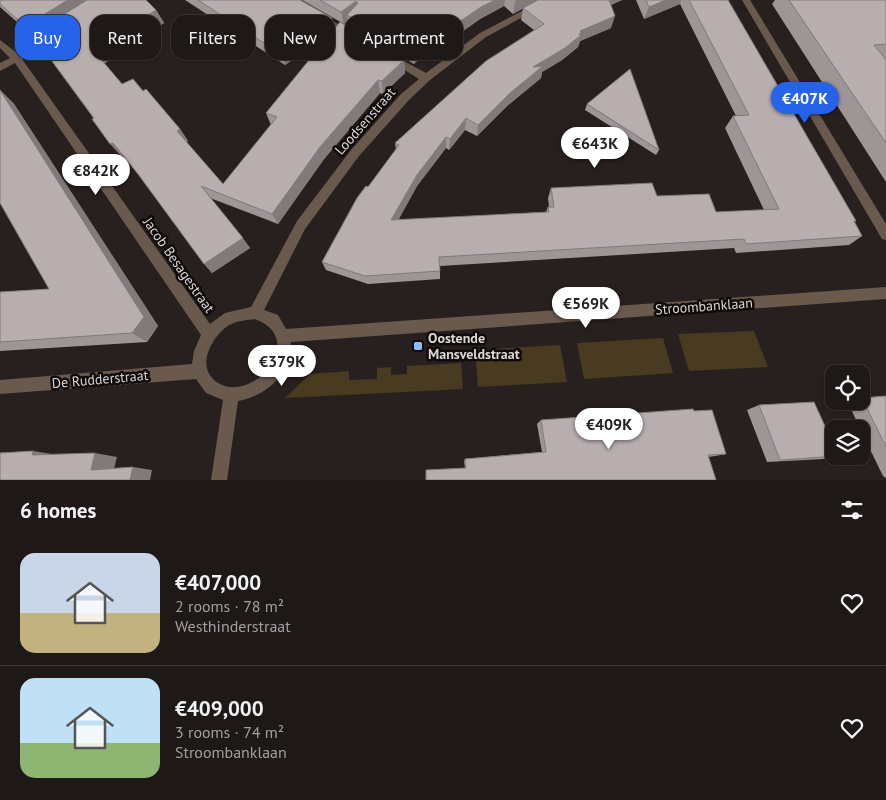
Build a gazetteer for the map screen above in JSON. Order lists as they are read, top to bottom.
{
  "streets": {
    "street": [
      "Loodsenstraat",
      "Jacob Besagestraat",
      "Stroombanklaan",
      "De Rudderstraat"
    ]
  },
  "crossings": [
    ["Loodsenstraat", "Jacob Besagestraat"],
    ["Loodsenstraat", "Stroombanklaan"],
    ["Loodsenstraat", "De Rudderstraat"],
    ["Jacob Besagestraat", "Stroombanklaan"],
    ["Jacob Besagestraat", "De Rudderstraat"],
    ["Stroombanklaan", "De Rudderstraat"]
  ],
  "places": {
    "transit": ["Oostende Mansveldstraat"]
  },
  "page": {
    "chip": [
      "Buy",
      "Rent",
      "Filters",
      "New",
      "Apartment"
    ],
    "price": [
      "€407K",
      "€643K",
      "€842K",
      "€569K",
      "€379K",
      "€409K"
    ],
    "heading": "6 homes",
    "list": [
      {
        "name": "€407,000",
        "note": "2 rooms · 78 m² · Westhinderstraat"
      },
      {
        "name": "€409,000",
        "note": "3 rooms · 74 m² · Stroombanklaan"
      }
    ]
  }
}
